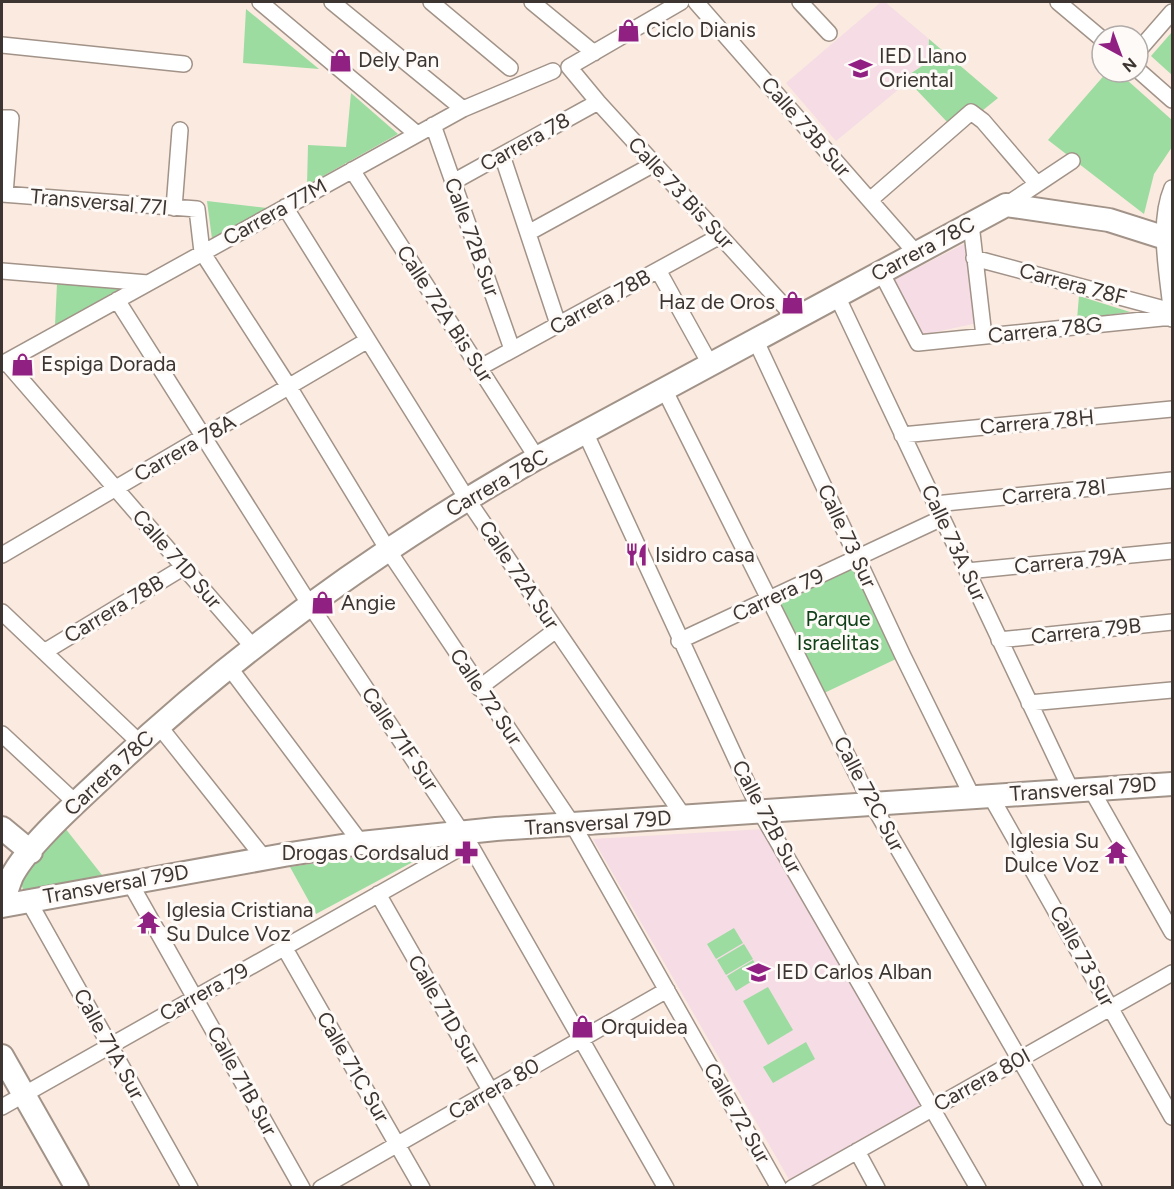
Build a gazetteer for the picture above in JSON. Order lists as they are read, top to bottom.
{
  "streets": {
    "street": [
      "Calle 73B Sur",
      "Carrera 78",
      "Calle 73 Bis Sur",
      "Transversal 77I",
      "Carrera 77M",
      "Calle 72B Sur",
      "Carrera 78C",
      "Carrera 78F",
      "Carrera 78B",
      "Calle 72A Bis Sur",
      "Carrera 78G",
      "Carrera 78H",
      "Carrera 78A",
      "Carrera 78I",
      "Calle 73 Sur",
      "Calle 73A Sur",
      "Calle 71D Sur",
      "Carrera 79A",
      "Calle 72A Sur",
      "Carrera 79",
      "Carrera 79B",
      "Calle 72 Sur",
      "Calle 71F Sur",
      "Transversal 79D",
      "Calle 72C Sur",
      "Calle 71A Sur",
      "Calle 71C Sur",
      "Carrera 80I",
      "Calle 71B Sur",
      "Carrera 80"
    ]
  },
  "crossings": [
    ["Calle 73B Sur", "Carrera 78C"],
    ["Carrera 78", "Calle 73 Bis Sur"],
    ["Carrera 78", "Calle 72B Sur"],
    ["Calle 73 Bis Sur", "Carrera 78C"],
    ["Calle 73 Bis Sur", "Carrera 78B"],
    ["Transversal 77I", "Calle 72 Sur"],
    ["Carrera 77M", "Calle 72B Sur"],
    ["Carrera 77M", "Calle 72A Bis Sur"],
    ["Carrera 77M", "Calle 71D Sur"],
    ["Carrera 77M", "Calle 72A Sur"],
    ["Carrera 77M", "Calle 72 Sur"],
    ["Carrera 77M", "Calle 71F Sur"],
    ["Calle 72B Sur", "Carrera 78C"],
    ["Calle 72B Sur", "Carrera 78B"],
    ["Calle 72B Sur", "Carrera 79"],
    ["Calle 72B Sur", "Transversal 79D"],
    ["Calle 72B Sur", "Carrera 80I"],
    ["Carrera 78C", "Calle 72A Bis Sur"],
    ["Carrera 78C", "Carrera 78G"],
    ["Carrera 78C", "Calle 73 Sur"],
    ["Carrera 78C", "Calle 73A Sur"],
    ["Carrera 78C", "Calle 71D Sur"],
    ["Carrera 78C", "Calle 72A Sur"],
    ["Carrera 78C", "Calle 72 Sur"],
    ["Carrera 78C", "Calle 71F Sur"],
    ["Carrera 78C", "Transversal 79D"],
    ["Carrera 78C", "Calle 72C Sur"],
    ["Carrera 78F", "Carrera 78G"],
    ["Carrera 78B", "Calle 72A Bis Sur"],
    ["Carrera 78B", "Calle 71D Sur"],
    ["Carrera 78H", "Calle 73A Sur"],
    ["Carrera 78A", "Calle 71D Sur"],
    ["Carrera 78A", "Calle 72A Sur"],
    ["Carrera 78A", "Calle 72 Sur"],
    ["Carrera 78A", "Calle 71F Sur"],
    ["Carrera 78I", "Calle 73A Sur"],
    ["Carrera 78I", "Carrera 79"],
    ["Calle 73 Sur", "Carrera 79"],
    ["Calle 73 Sur", "Transversal 79D"],
    ["Calle 73 Sur", "Carrera 80I"],
    ["Calle 73A Sur", "Carrera 79A"],
    ["Calle 73A Sur", "Carrera 79"],
    ["Calle 73A Sur", "Carrera 79B"],
    ["Calle 73A Sur", "Transversal 79D"],
    ["Calle 71D Sur", "Carrera 79"],
    ["Calle 71D Sur", "Carrera 80"],
    ["Calle 72A Sur", "Transversal 79D"],
    ["Carrera 79", "Calle 71F Sur"],
    ["Carrera 79", "Transversal 79D"],
    ["Carrera 79", "Calle 72C Sur"],
    ["Carrera 79", "Calle 71A Sur"],
    ["Carrera 79", "Calle 71C Sur"],
    ["Carrera 79", "Calle 71B Sur"],
    ["Calle 72 Sur", "Transversal 79D"],
    ["Calle 72 Sur", "Carrera 80"],
    ["Calle 71F Sur", "Transversal 79D"],
    ["Calle 71F Sur", "Carrera 80"],
    ["Transversal 79D", "Calle 72C Sur"],
    ["Transversal 79D", "Calle 71A Sur"],
    ["Transversal 79D", "Calle 71B Sur"],
    ["Calle 72C Sur", "Carrera 80I"],
    ["Calle 71C Sur", "Carrera 80"]
  ],
  "parks": ["Parque Israelitas"],
  "places": {
    "shop": [
      "Ciclo Dianis",
      "Dely Pan",
      "Haz de Oros",
      "Espiga Dorada",
      "Angie",
      "Orquidea"
    ],
    "school or university": ["IED Llano Oriental", "IED Carlos Alban"],
    "restaurant": ["Isidro casa"],
    "pharmacy": ["Drogas Cordsalud"],
    "temple": ["Iglesia Su Dulce Voz", "Iglesia Cristiana Su Dulce Voz"]
  },
  "north": "bottom right"
}
